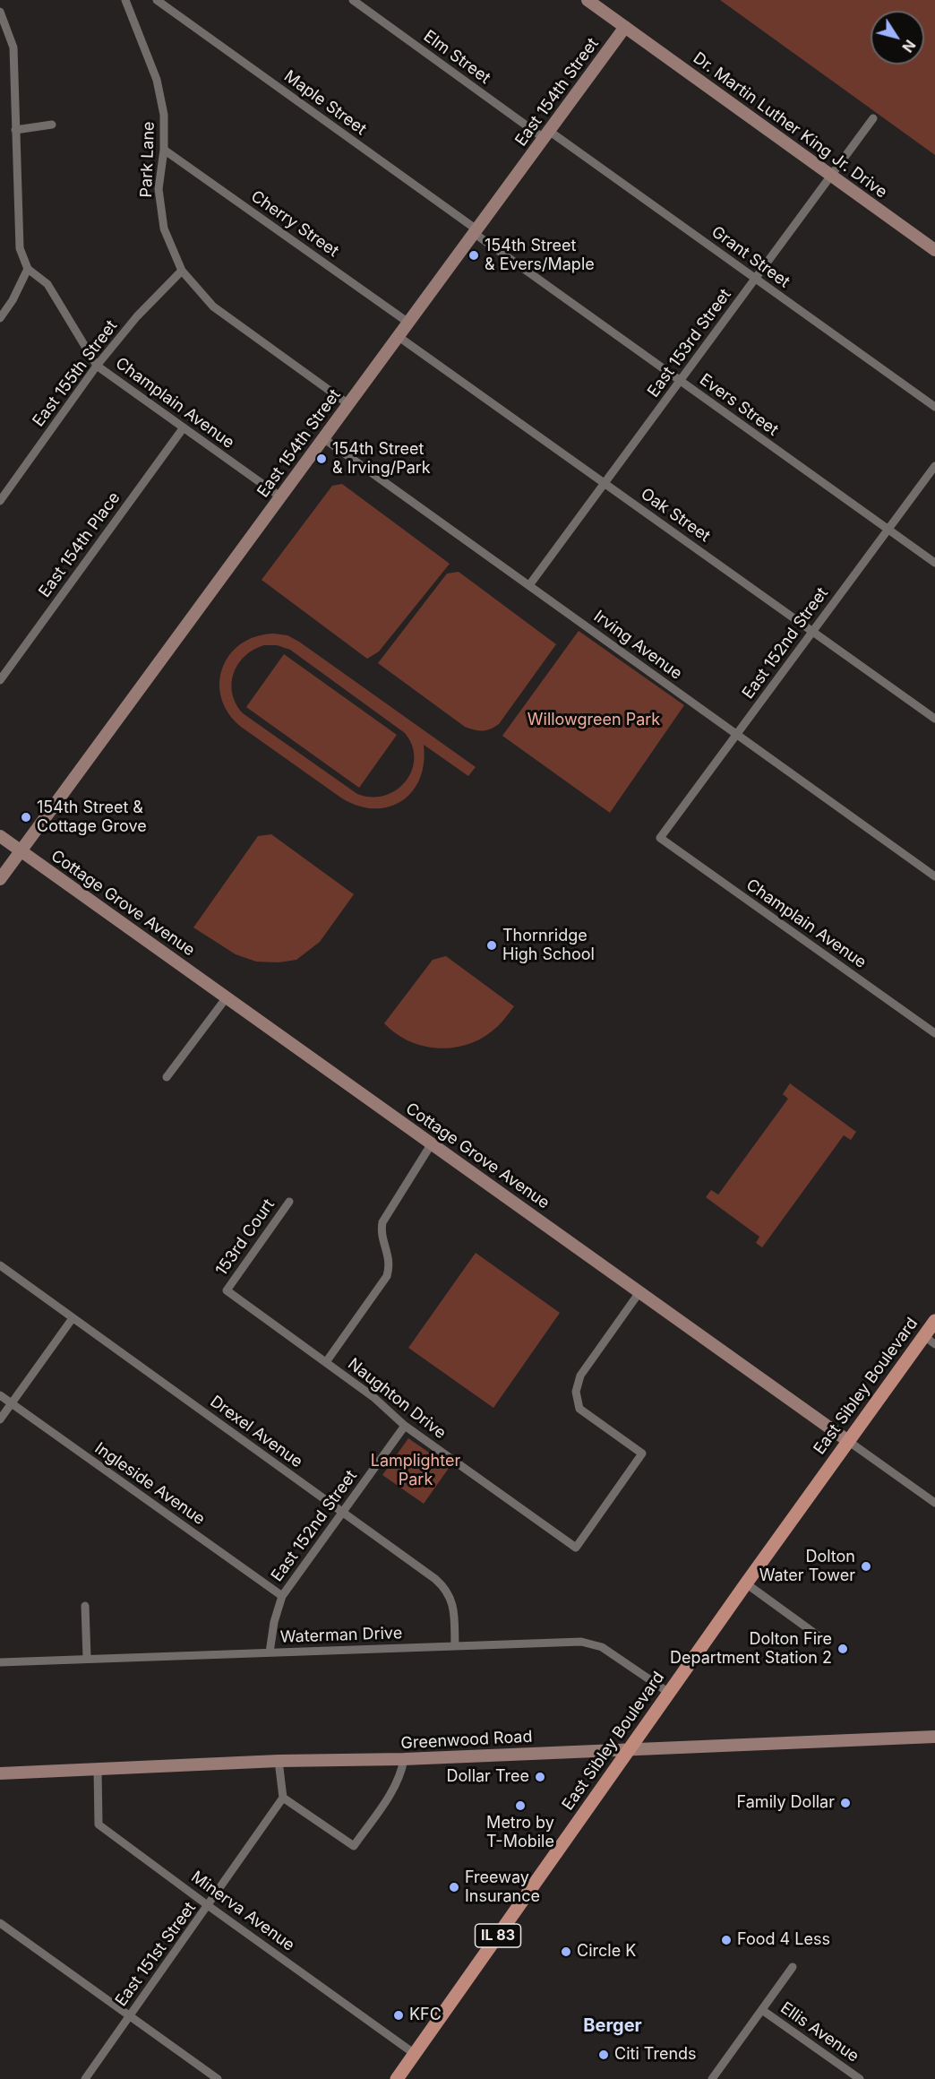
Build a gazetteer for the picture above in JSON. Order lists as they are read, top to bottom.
{
  "streets": {
    "main road": ["East Sibley Boulevard", "IL 83"],
    "street": [
      "Elm Street",
      "East 154th Street",
      "Maple Street",
      "Dr. Martin Luther King Jr. Drive",
      "Park Lane",
      "Cherry Street",
      "Grant Street",
      "East 153rd Street",
      "East 155th Street",
      "Champlain Avenue",
      "Evers Street",
      "Oak Street",
      "East 154th Place",
      "East 152nd Street",
      "Irving Avenue",
      "Cottage Grove Avenue",
      "153rd Court",
      "Naughton Drive",
      "Drexel Avenue",
      "Ingleside Avenue",
      "Waterman Drive",
      "Greenwood Road",
      "Minerva Avenue",
      "East 151st Street",
      "Ellis Avenue"
    ]
  },
  "crossings": [
    ["Elm Street", "East 154th Street"],
    ["Elm Street", "Grant Street"],
    ["East 154th Street", "Maple Street"],
    ["East 154th Street", "Dr. Martin Luther King Jr. Drive"],
    ["East 154th Street", "Park Lane"],
    ["East 154th Street", "Cherry Street"],
    ["East 154th Street", "Grant Street"],
    ["East 154th Street", "Champlain Avenue"],
    ["East 154th Street", "Evers Street"],
    ["East 154th Street", "Oak Street"],
    ["East 154th Street", "Irving Avenue"],
    ["East 154th Street", "Cottage Grove Avenue"],
    ["Maple Street", "Evers Street"],
    ["Dr. Martin Luther King Jr. Drive", "East 153rd Street"],
    ["Park Lane", "Cherry Street"],
    ["Park Lane", "East 155th Street"],
    ["Grant Street", "East 153rd Street"],
    ["East 153rd Street", "Evers Street"],
    ["East 153rd Street", "Oak Street"],
    ["East 153rd Street", "Irving Avenue"],
    ["East 155th Street", "Champlain Avenue"],
    ["Champlain Avenue", "East 154th Place"],
    ["Champlain Avenue", "East 152nd Street"],
    ["Evers Street", "East 152nd Street"],
    ["Oak Street", "East 152nd Street"],
    ["East 152nd Street", "Irving Avenue"],
    ["East 152nd Street", "Naughton Drive"],
    ["East 152nd Street", "Drexel Avenue"],
    ["East 152nd Street", "Ingleside Avenue"],
    ["East 152nd Street", "Waterman Drive"],
    ["Cottage Grove Avenue", "East Sibley Boulevard"],
    ["Cottage Grove Avenue", "Naughton Drive"],
    ["153rd Court", "Naughton Drive"],
    ["East Sibley Boulevard", "Waterman Drive"],
    ["East Sibley Boulevard", "Greenwood Road"],
    ["East Sibley Boulevard", "Minerva Avenue"],
    ["Drexel Avenue", "Waterman Drive"],
    ["Greenwood Road", "Minerva Avenue"],
    ["Minerva Avenue", "East 151st Street"]
  ],
  "districts": ["Berger"],
  "parks": ["Willowgreen Park", "Lamplighter Park"],
  "places": [
    "154th Street & Evers/Maple",
    "154th Street & Irving/Park",
    "154th Street & Cottage Grove",
    "Thornridge High School",
    "Dolton Water Tower",
    "Dolton Fire Department Station 2",
    "Dollar Tree",
    "Family Dollar",
    "Metro by T-Mobile",
    "Freeway Insurance",
    "Food 4 Less",
    "Circle K",
    "KFC",
    "Citi Trends"
  ],
  "north": "bottom right"
}
